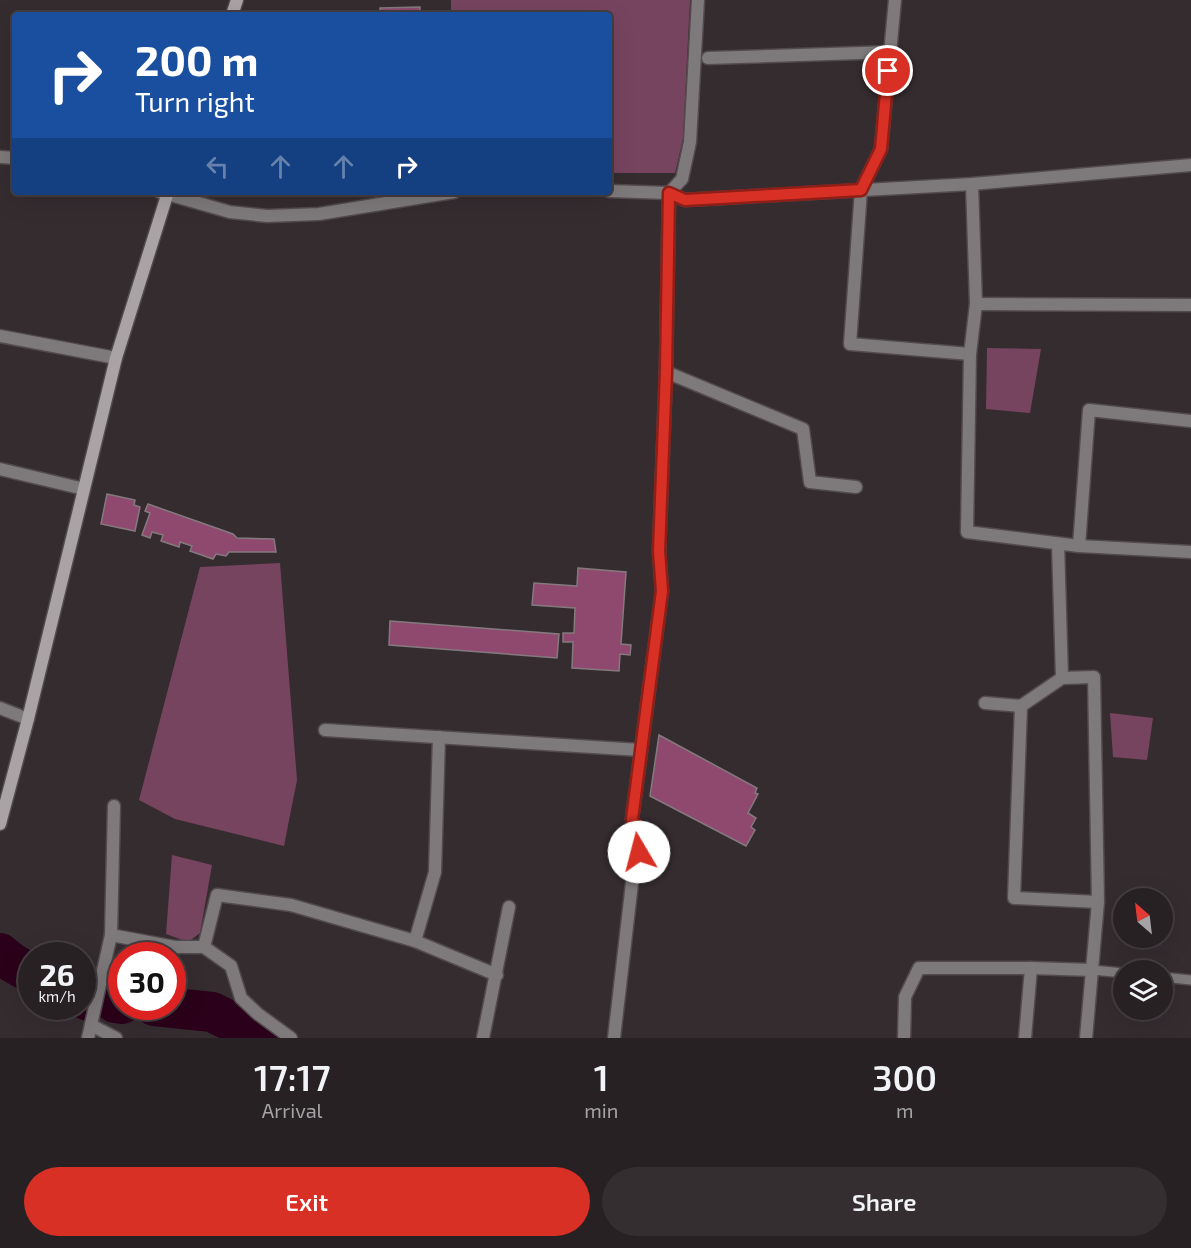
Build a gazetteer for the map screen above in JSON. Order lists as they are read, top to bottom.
{
  "north": "top left",
  "page": {
    "turn": ["200 m", "Turn right"],
    "speed": "26 km/h",
    "limit": "30",
    "eta": [
      "17:17",
      "Arrival",
      "1",
      "min",
      "300",
      "m"
    ],
    "buttons": ["Exit", "Share"]
  }
}
